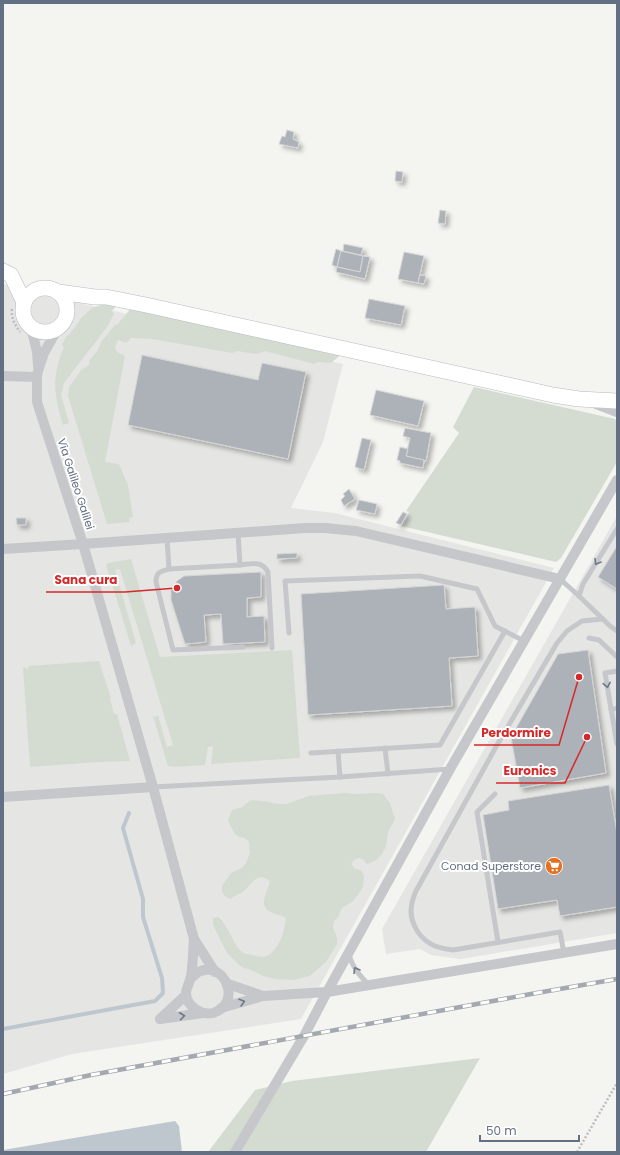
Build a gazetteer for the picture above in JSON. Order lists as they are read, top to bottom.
{
  "streets": {
    "street": ["Via Galileo Galilei"]
  },
  "places": {
    "other": ["Sana cura", "Perdormire", "Euronics"],
    "supermarket": ["Conad Superstore"]
  },
  "scale_bar": "50 m"
}
